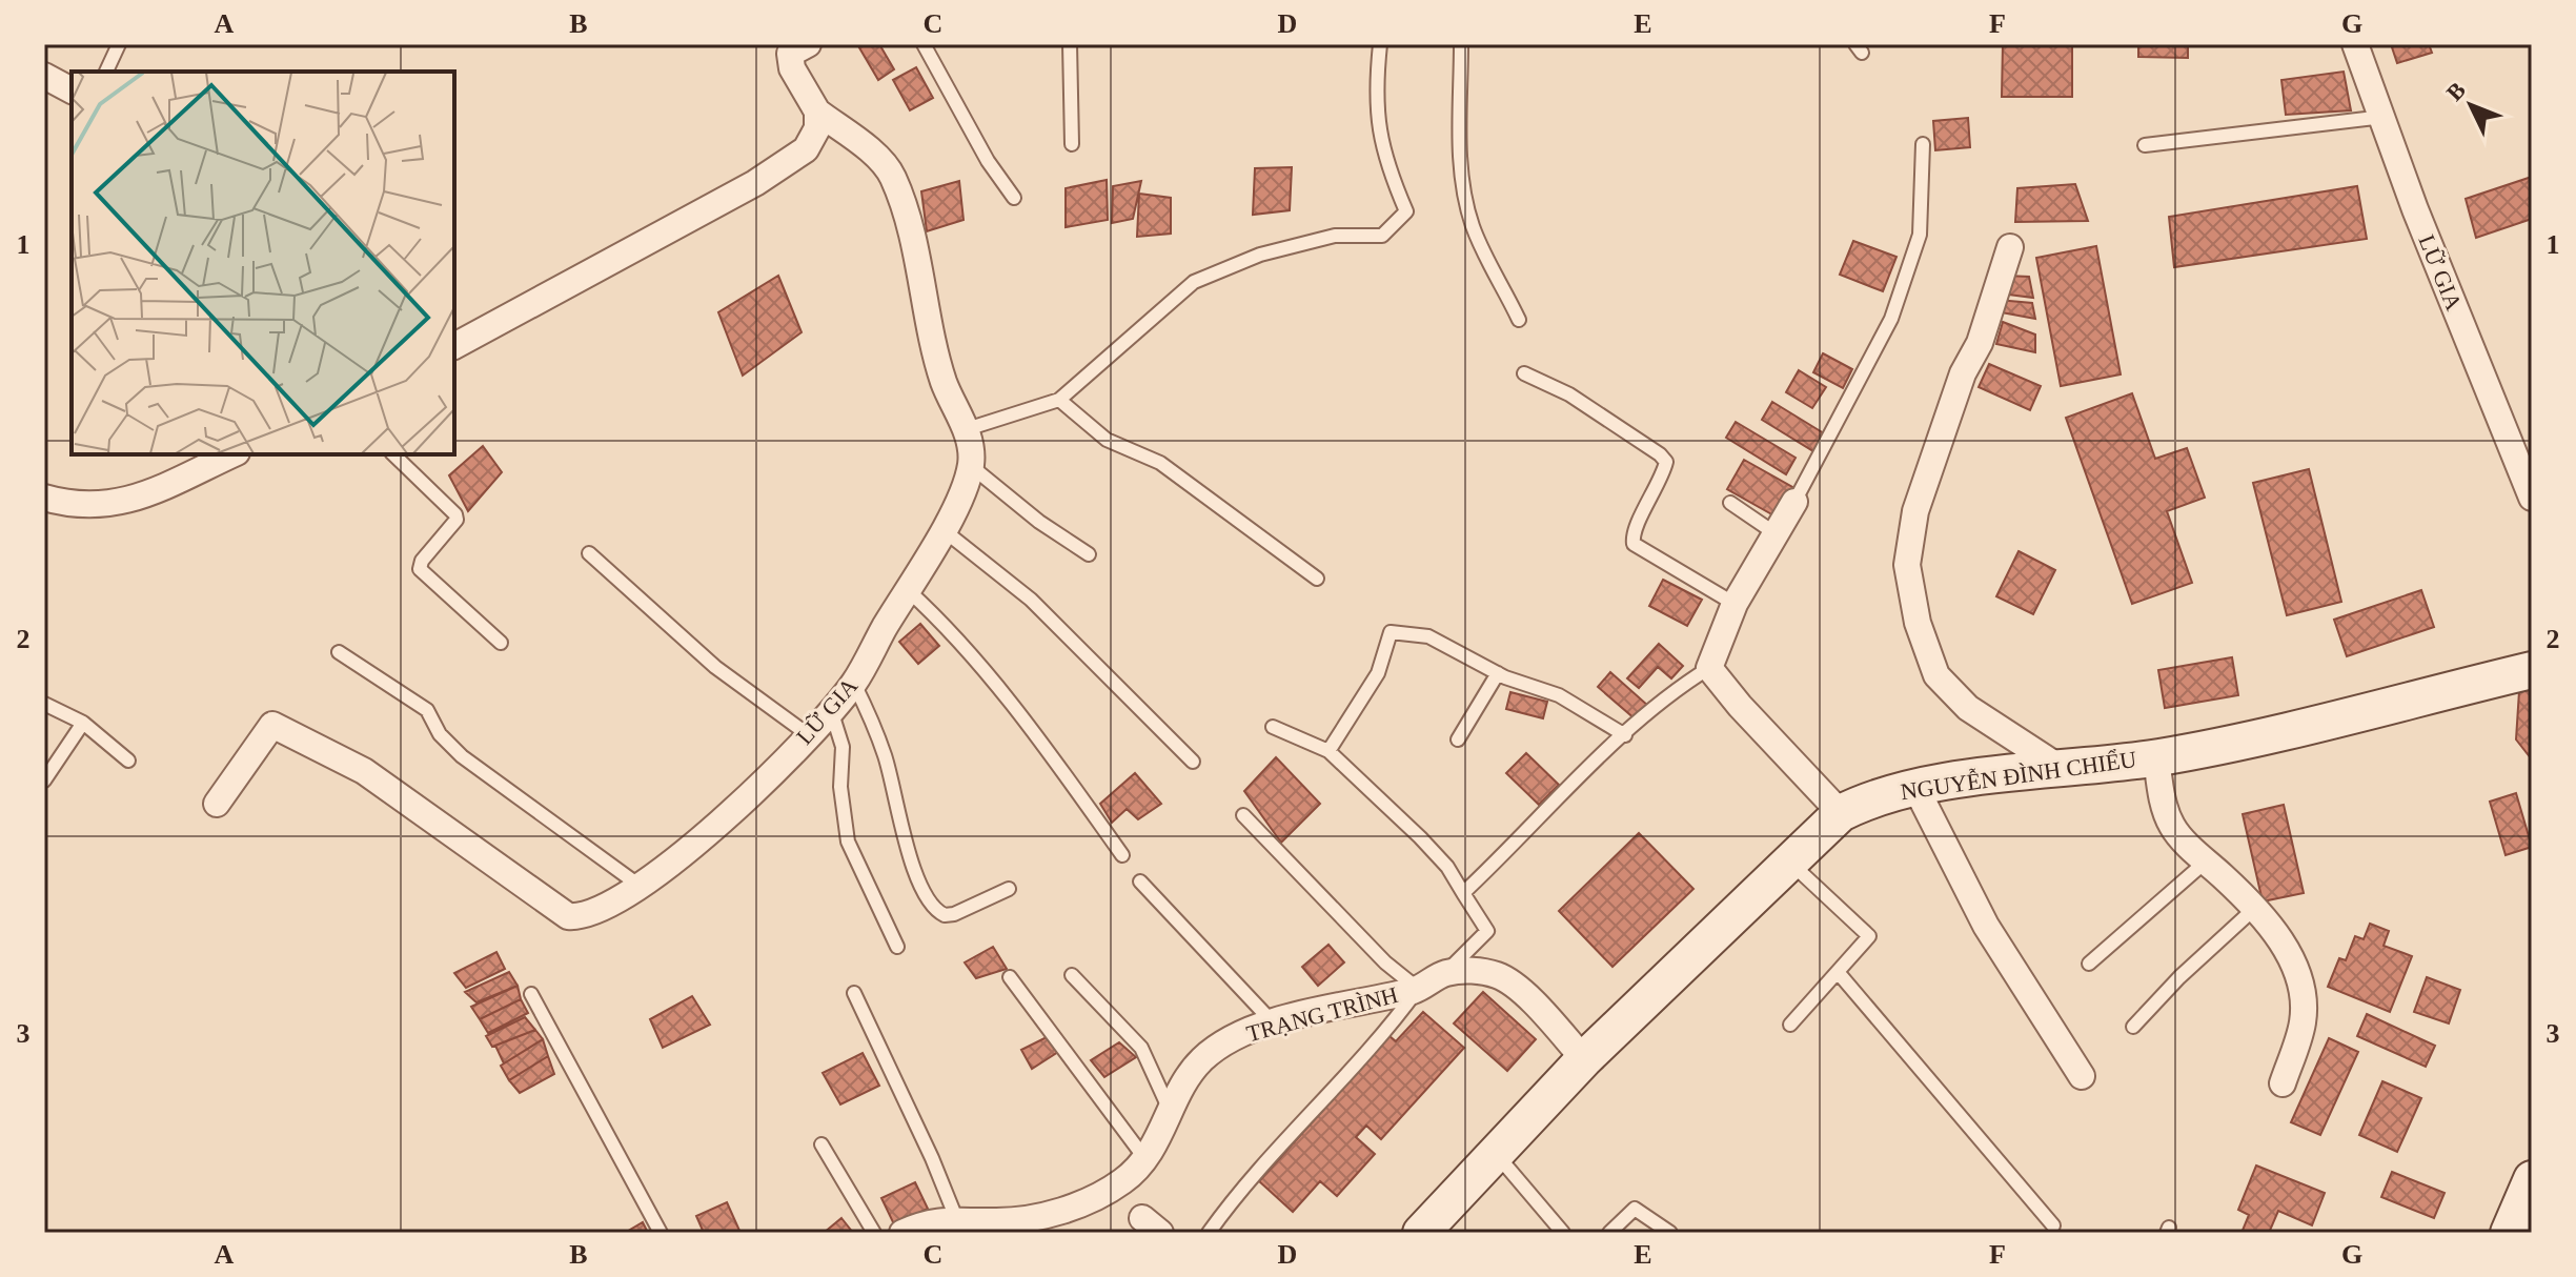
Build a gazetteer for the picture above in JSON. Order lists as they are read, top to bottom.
{
  "streets": {
    "main road": ["NGUYỄN ĐÌNH CHIỂU"],
    "street": ["LỮ GIA", "TRẠNG TRÌNH"]
  },
  "crossings": [
    ["NGUYỄN ĐÌNH CHIỂU", "TRẠNG TRÌNH"]
  ],
  "north": "top left",
  "grid": {
    "columns": [
      "A",
      "B",
      "C",
      "D",
      "E",
      "F",
      "G"
    ],
    "rows": ["1", "2", "3"]
  }
}
